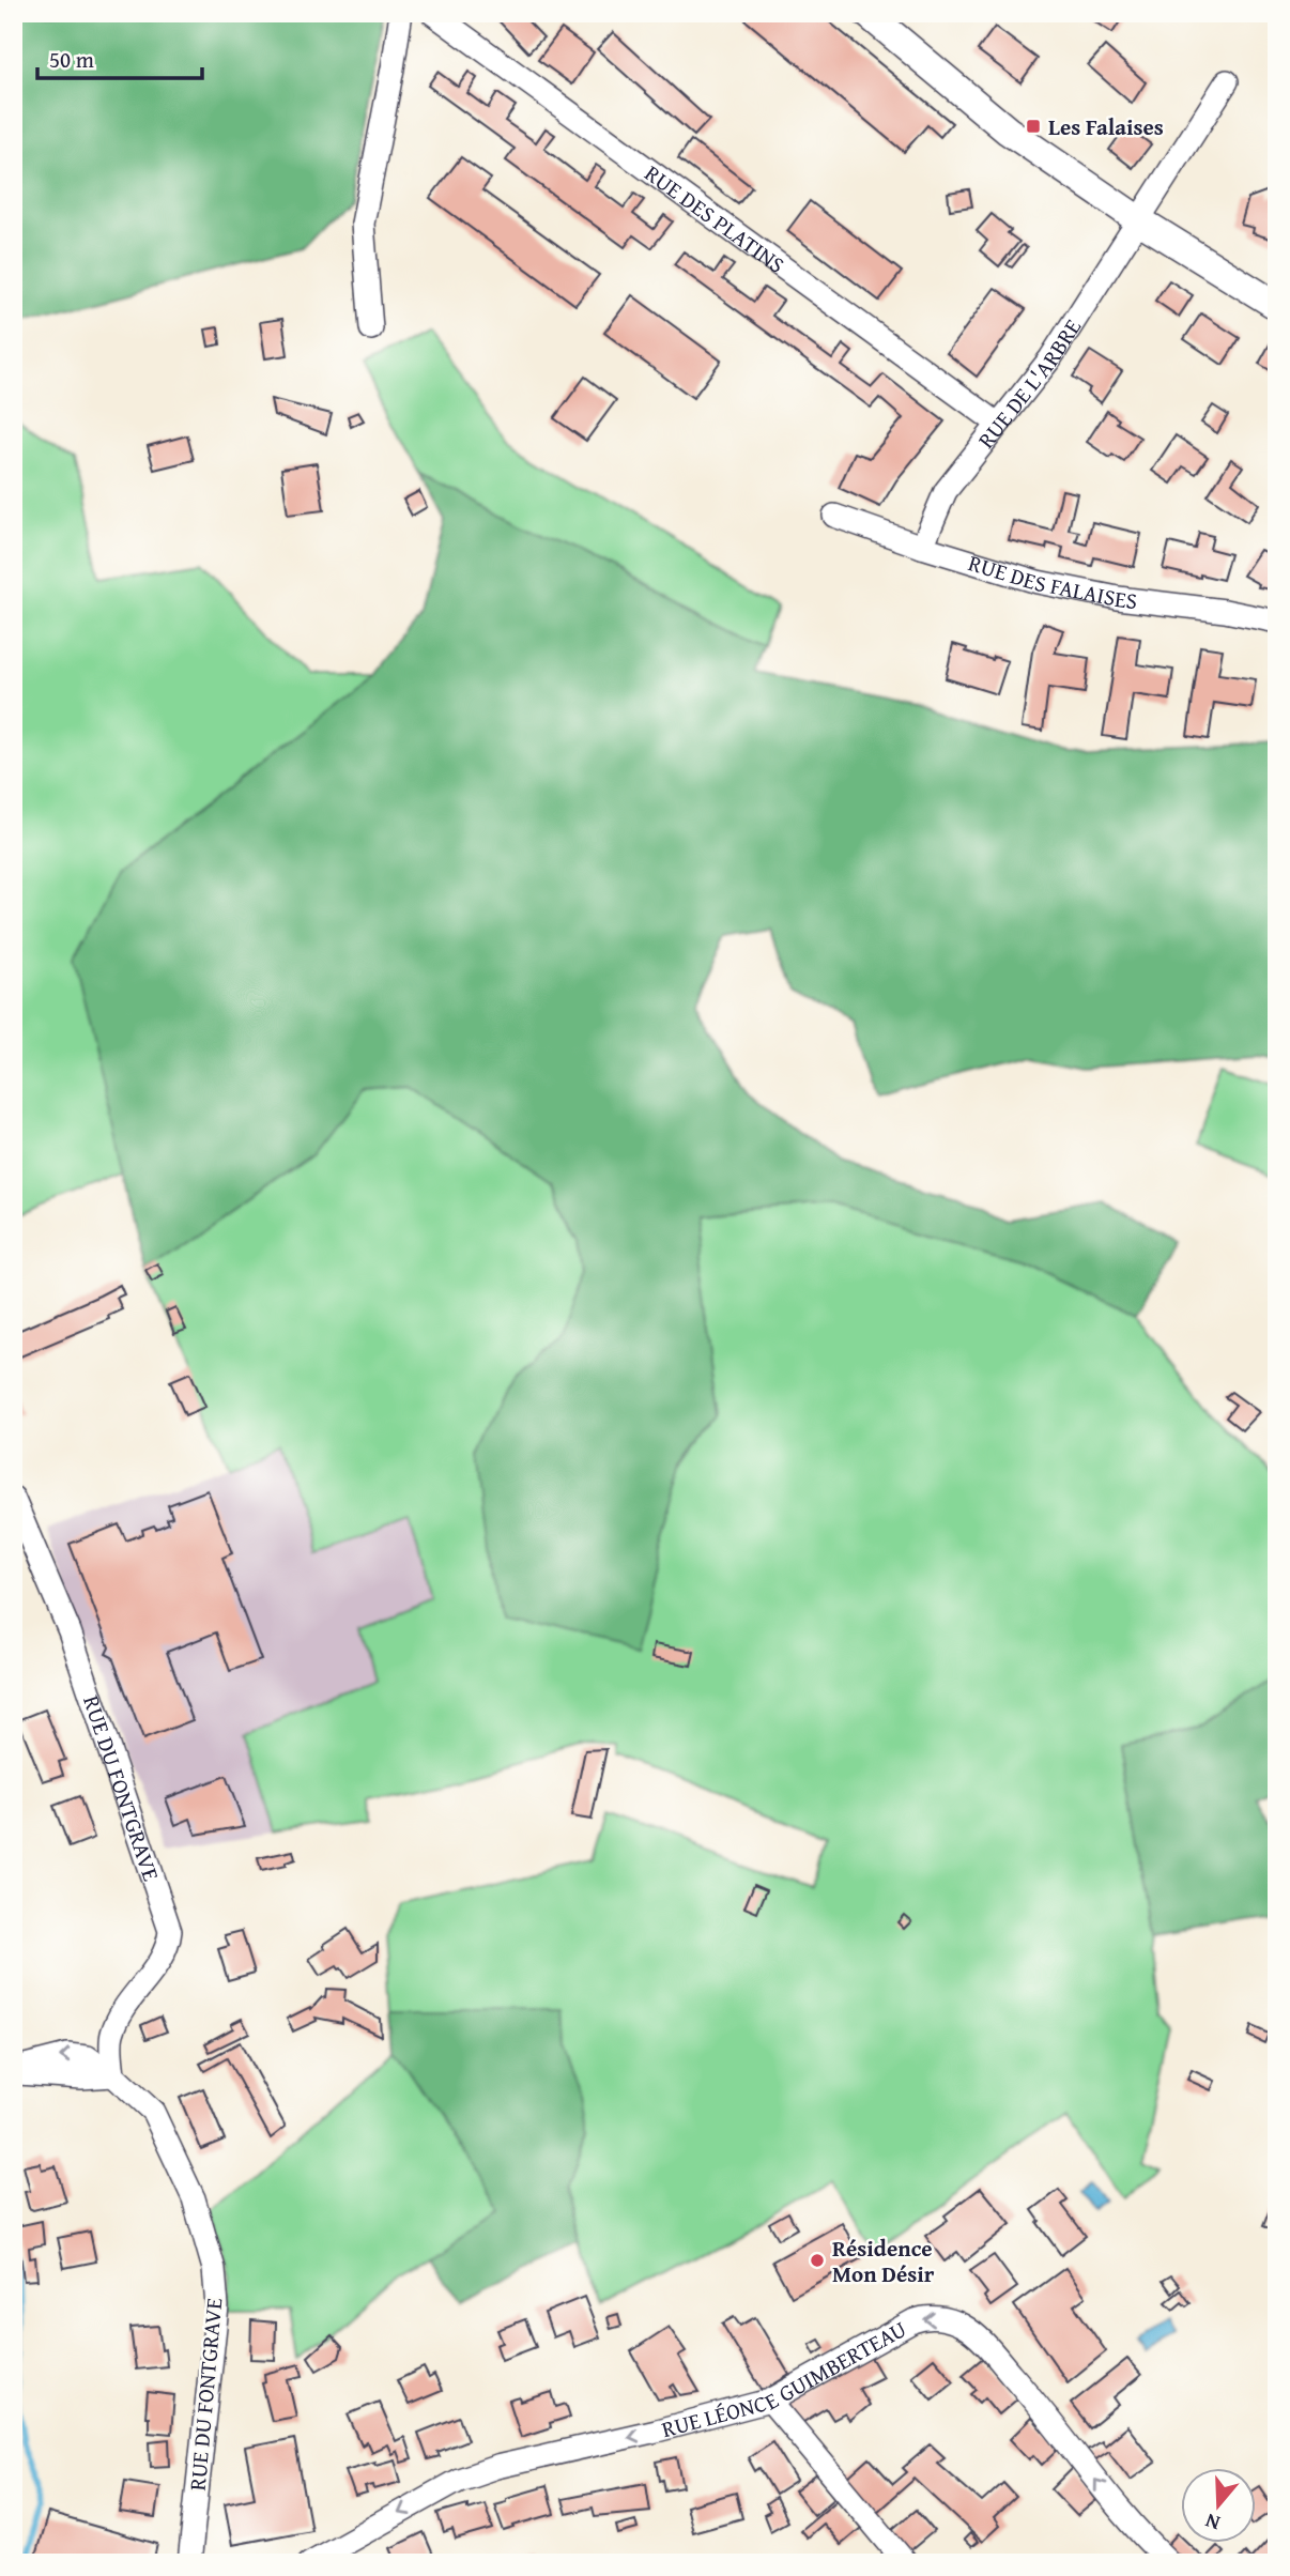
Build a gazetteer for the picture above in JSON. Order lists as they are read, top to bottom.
{
  "streets": {
    "street": [
      "RUE DES PLATINS",
      "RUE DE L'ARBRE",
      "RUE DES FALAISES",
      "RUE DU FONTGRAVE",
      "RUE LÉONCE GUIMBERTEAU"
    ]
  },
  "crossings": [
    ["RUE DES PLATINS", "RUE DE L'ARBRE"],
    ["RUE DE L'ARBRE", "RUE DES FALAISES"]
  ],
  "one_way": ["RUE LÉONCE GUIMBERTEAU"],
  "places": {
    "transit": ["Les Falaises"],
    "other": ["Résidence Mon Désir"]
  },
  "scale_bar": "50 m",
  "north": "bottom"
}
